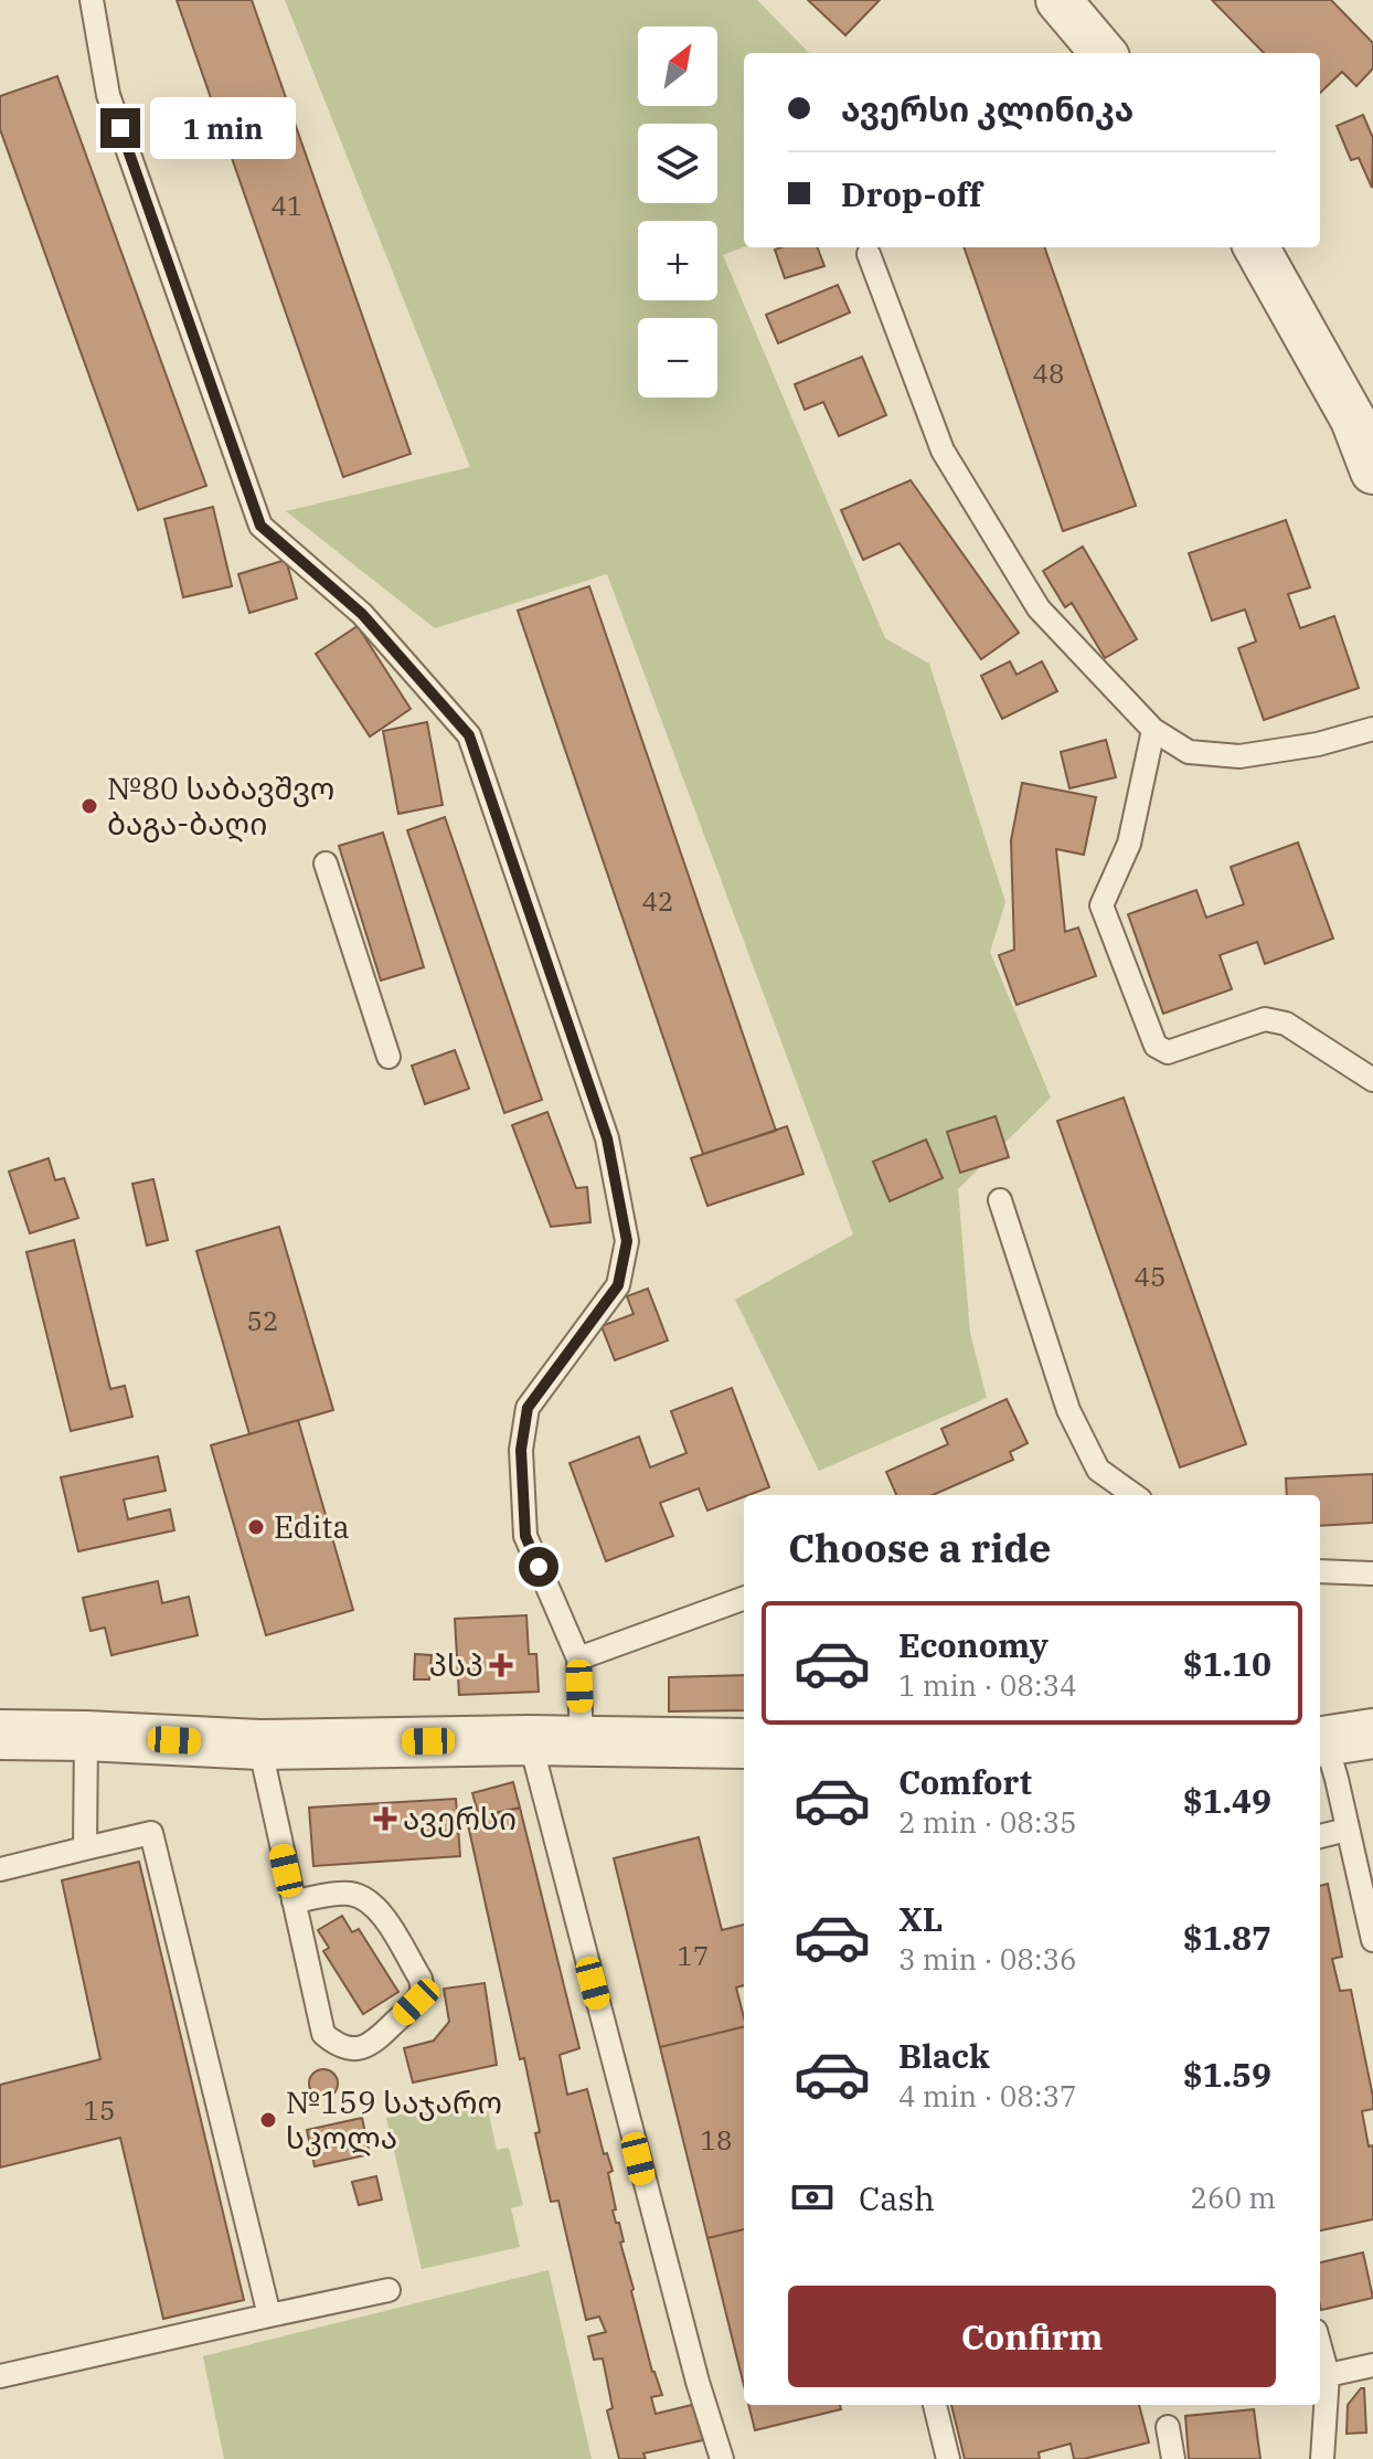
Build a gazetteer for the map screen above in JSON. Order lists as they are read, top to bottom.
{
  "places": {
    "other": ["№80 საბავშვო ბაგა-ბაღი", "Edita", "№159 საჯარო სკოლა"],
    "health": ["პსპ", "ავერსი"]
  },
  "house_numbers": [
    "41",
    "48",
    "42",
    "45",
    "52",
    "17",
    "15",
    "18"
  ],
  "north": "top right",
  "page": {
    "map_buttons": ["+", "−"],
    "banner": ["ავერსი კლინიკა", "Drop-off"],
    "bubble": "1 min",
    "heading": "Choose a ride",
    "list": [
      {
        "name": "Economy",
        "note": "1 min · 08:34",
        "value": "$1.10"
      },
      {
        "name": "Comfort",
        "note": "2 min · 08:35",
        "value": "$1.49"
      },
      {
        "name": "XL",
        "note": "3 min · 08:36",
        "value": "$1.87"
      },
      {
        "name": "Black",
        "note": "4 min · 08:37",
        "value": "$1.59"
      }
    ],
    "pay": ["Cash", "260 m"],
    "buttons": "Confirm"
  }
}
